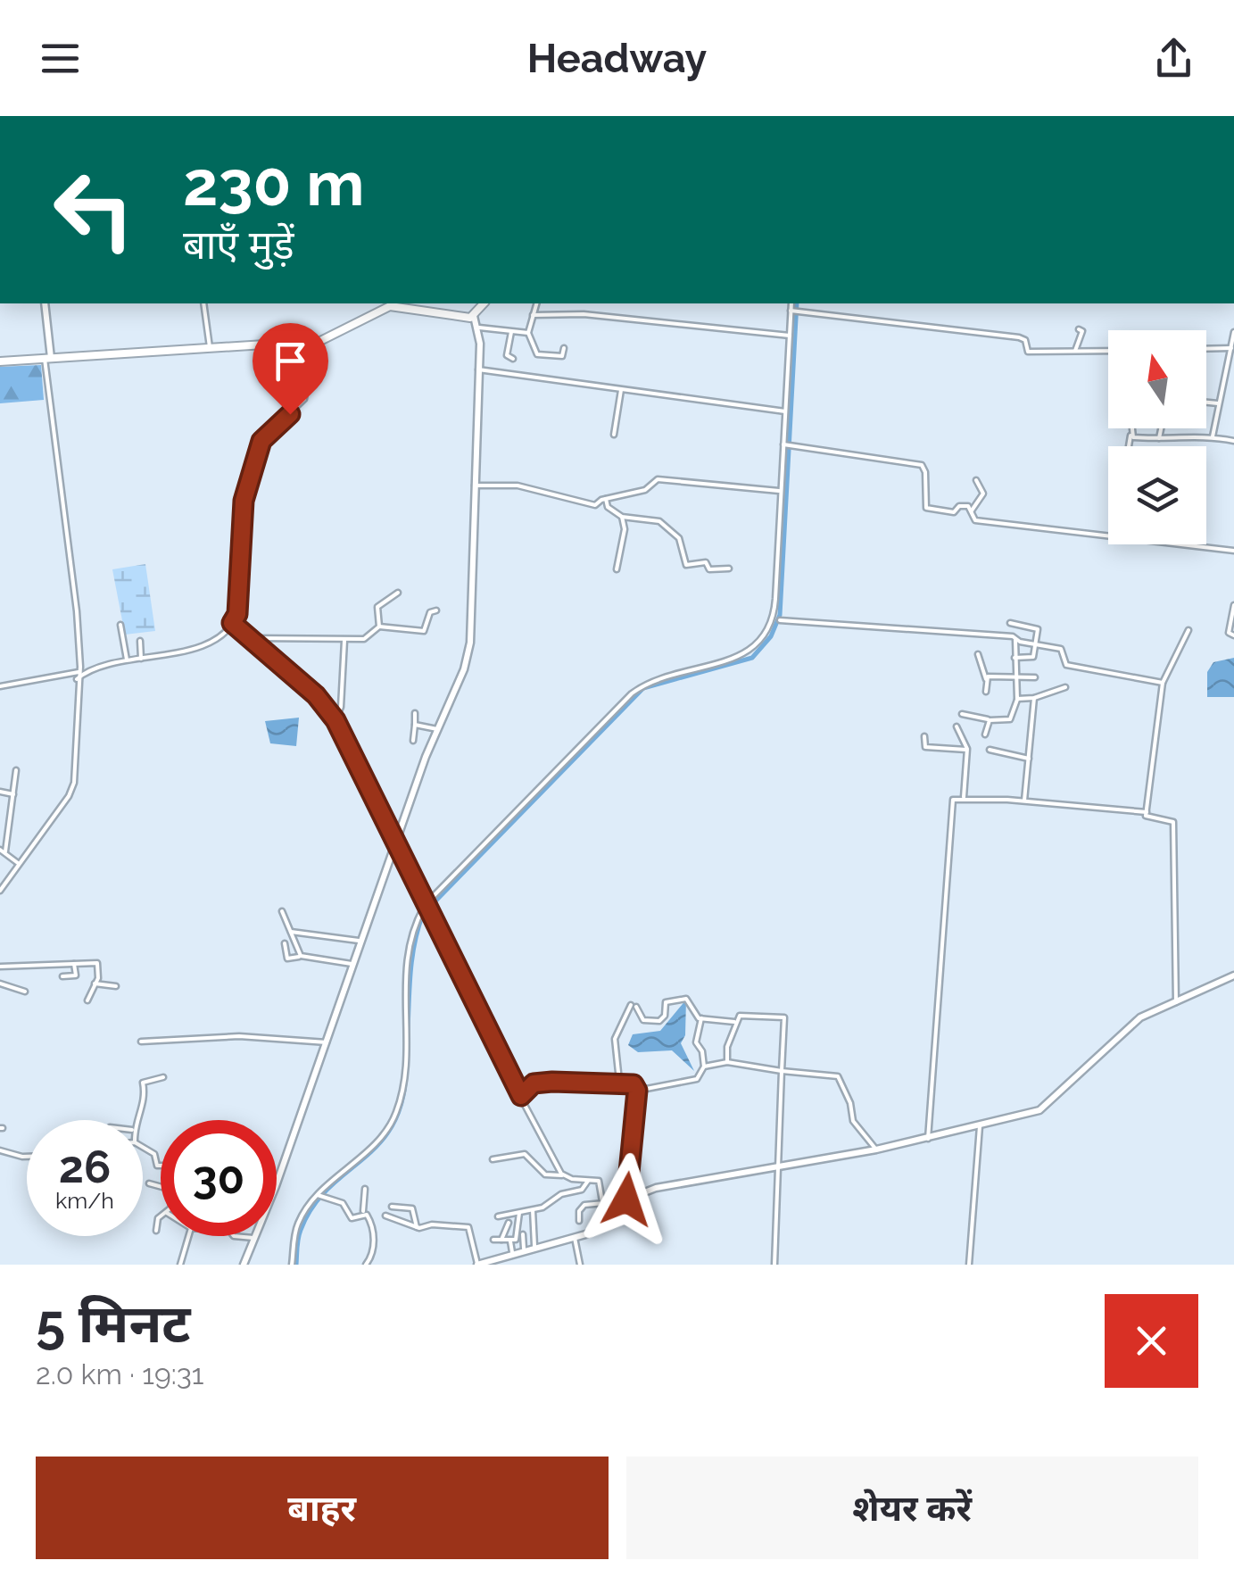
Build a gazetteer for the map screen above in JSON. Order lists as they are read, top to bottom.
{
  "north": "top",
  "page": {
    "header": "Headway",
    "turn": ["230 m", "बाएँ मुड़ें"],
    "speed": "26 km/h",
    "limit": "30",
    "heading": ["5 मिनट", "2.0 km · 19:31"],
    "buttons": ["बाहर", "शेयर करें"]
  }
}
